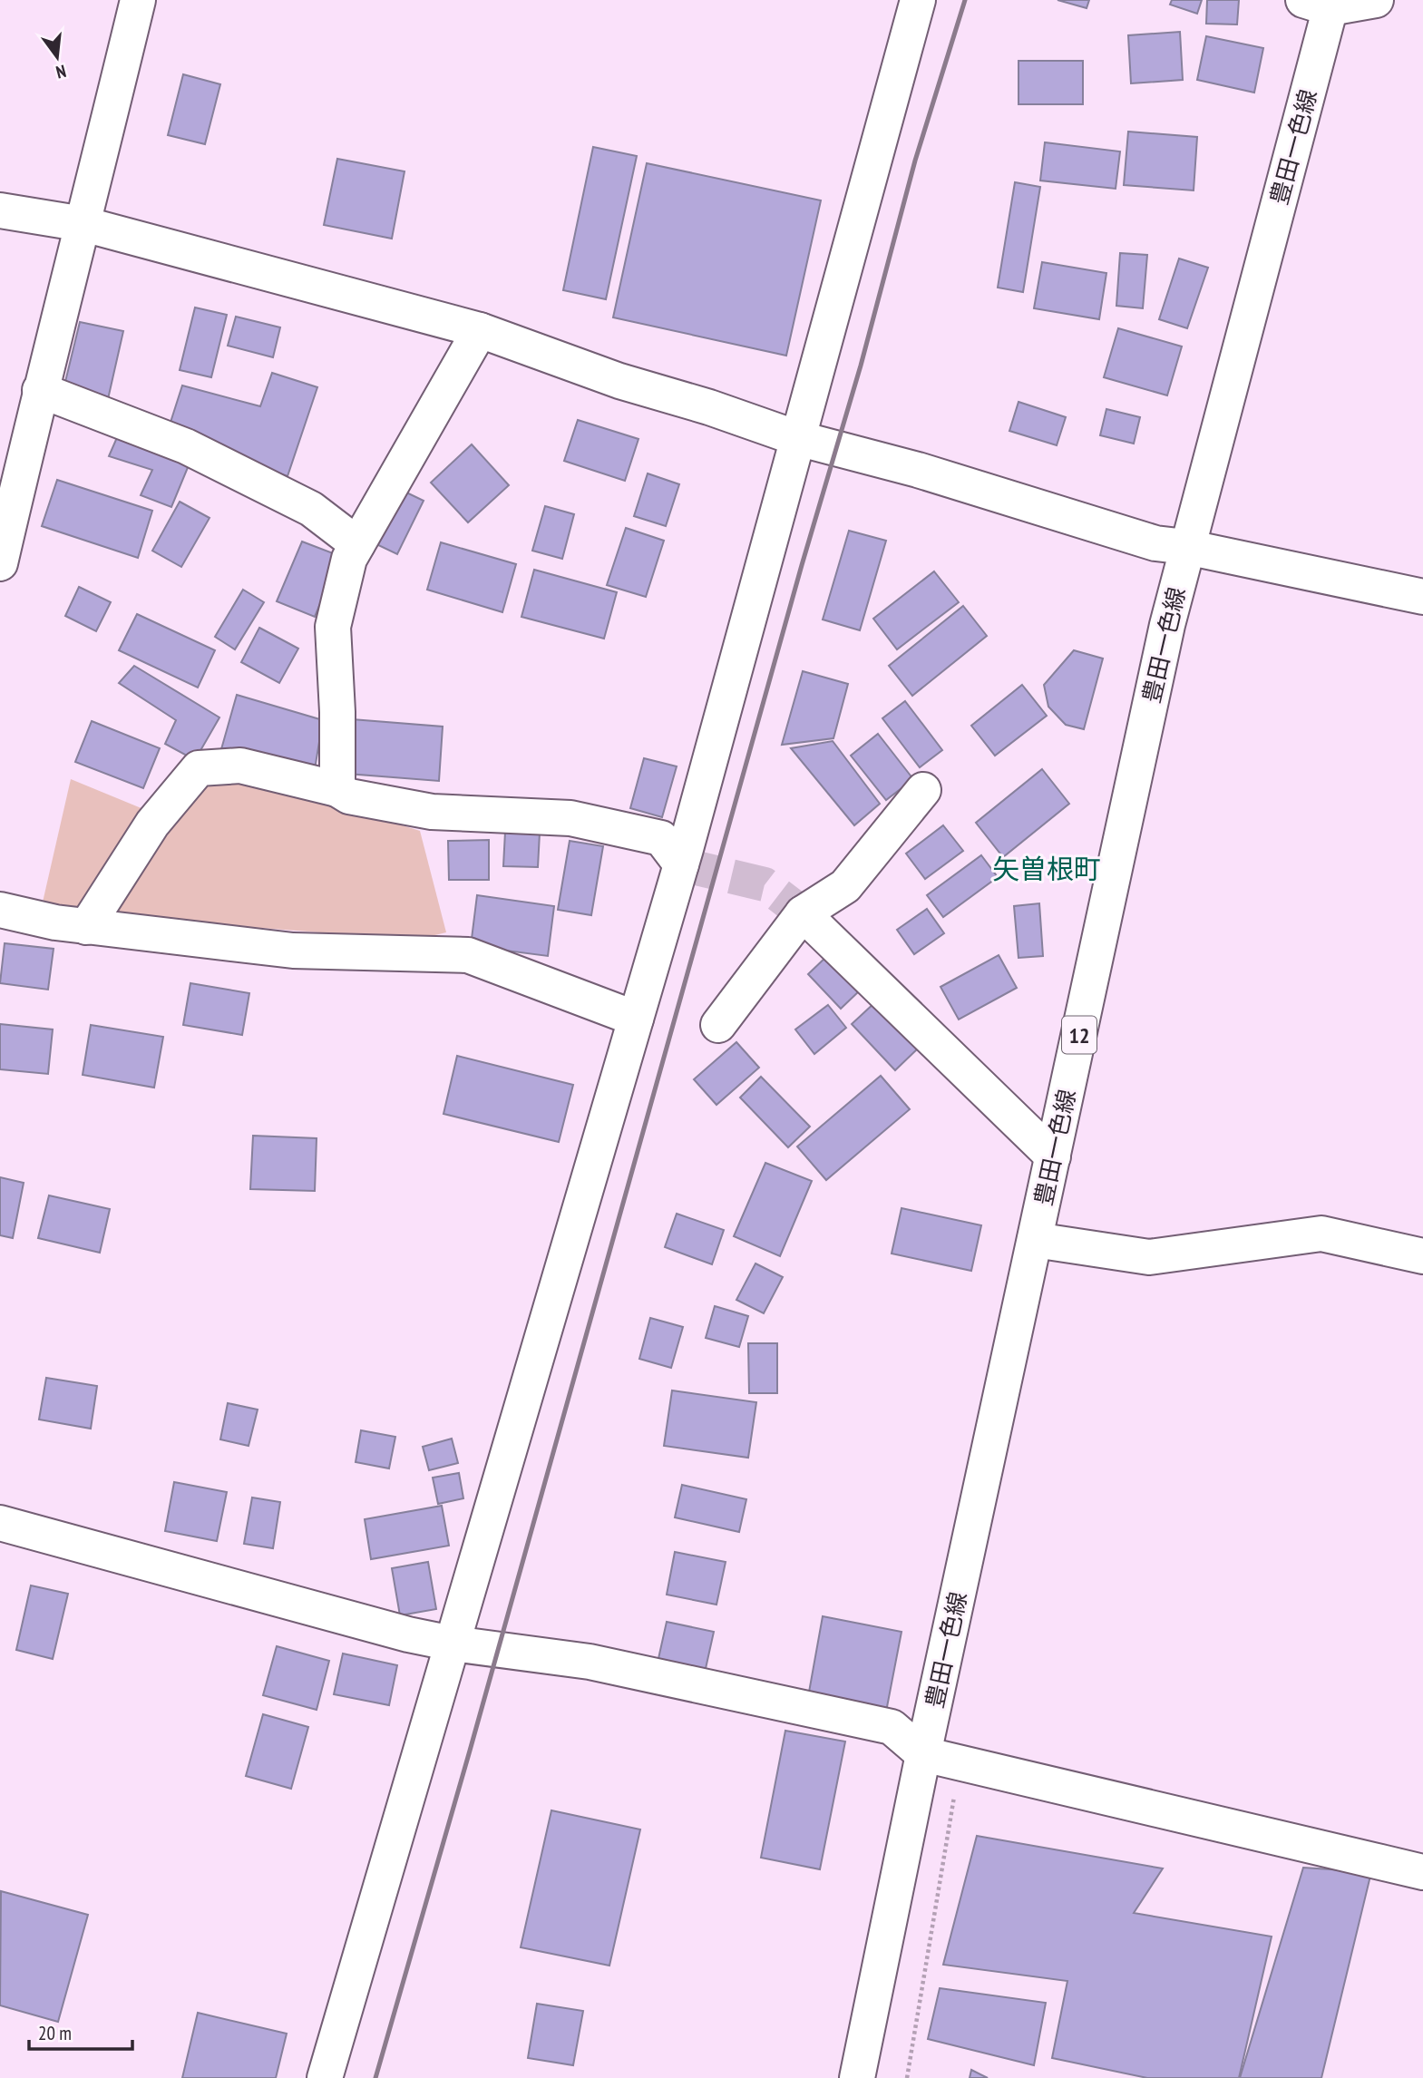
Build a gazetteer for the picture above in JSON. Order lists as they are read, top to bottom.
{
  "streets": {
    "street": ["豊田一色線", "12"]
  },
  "districts": ["矢曽根町"],
  "scale_bar": "20 m",
  "north": "bottom"
}
